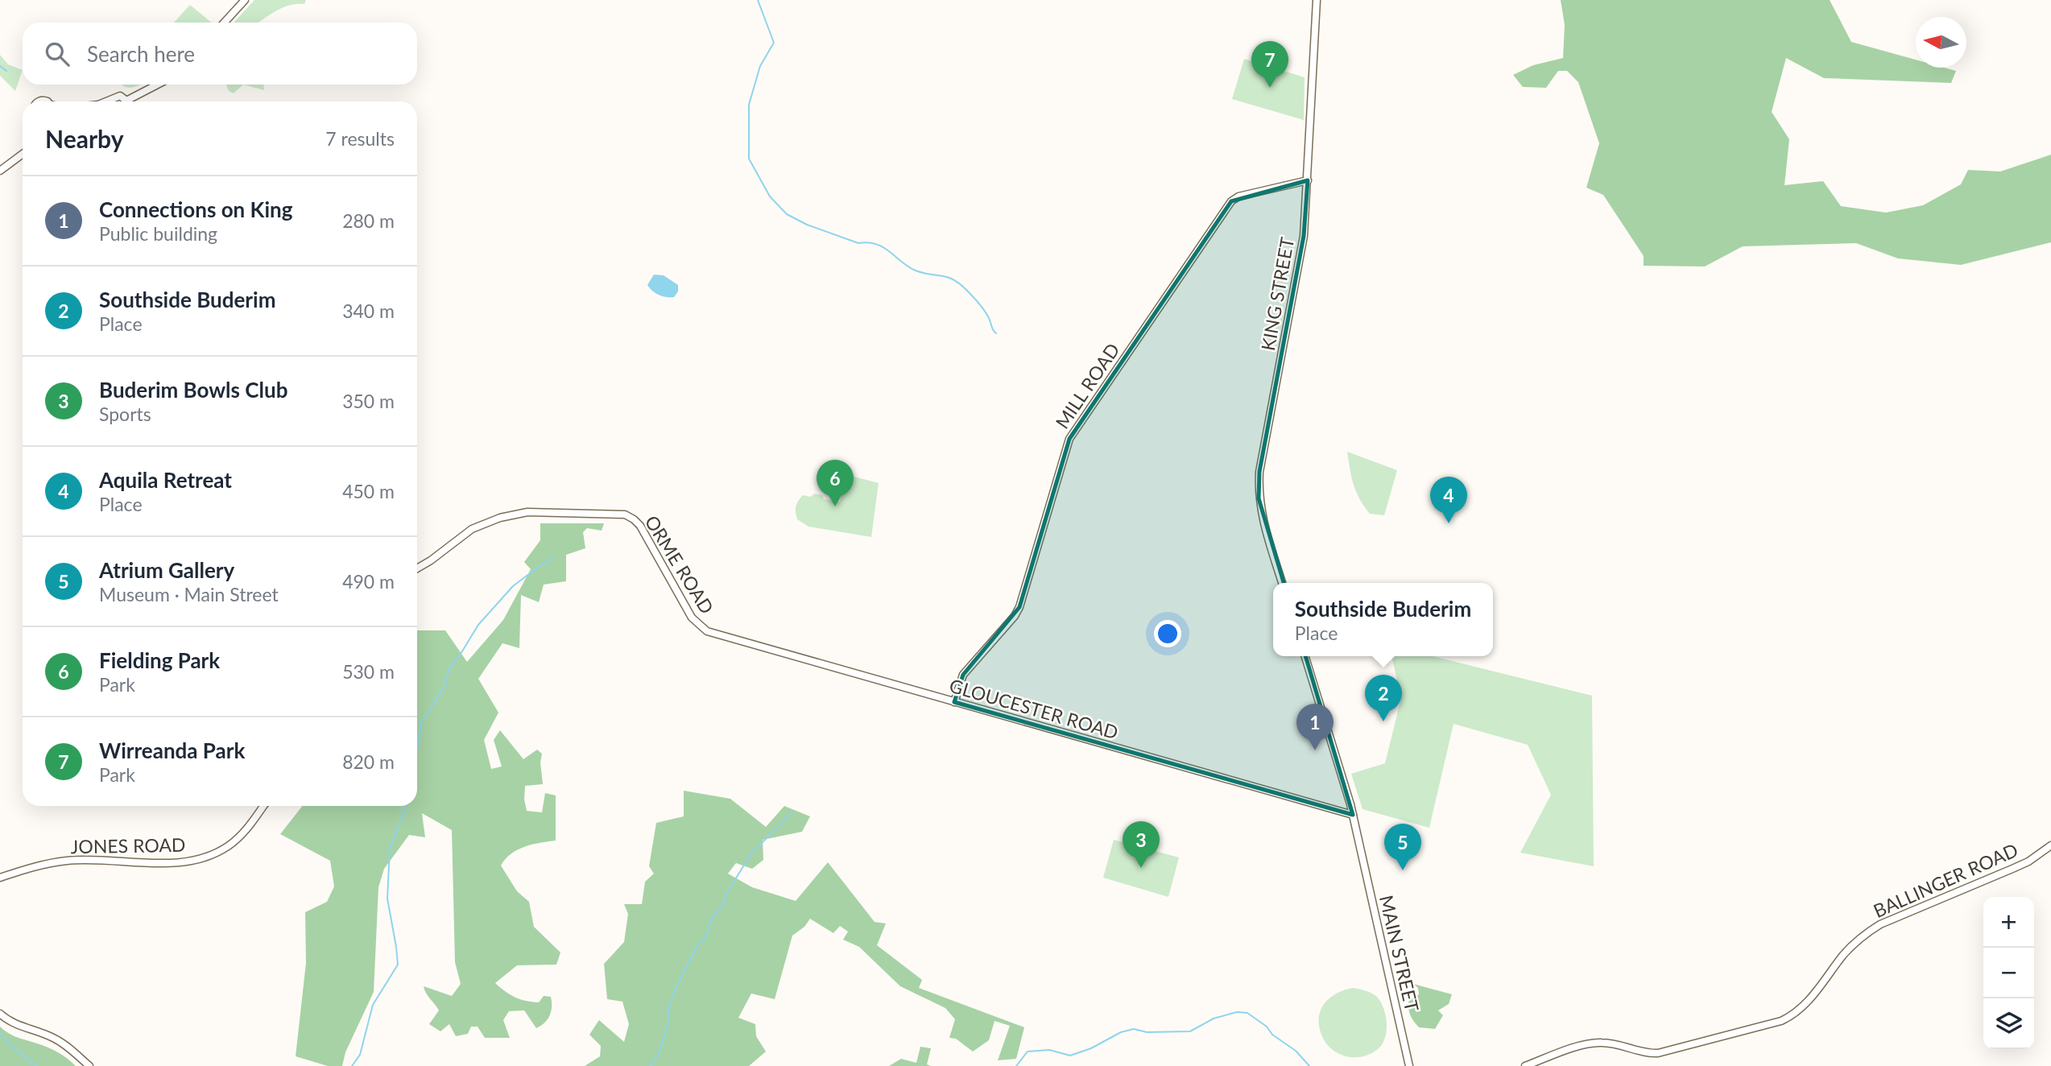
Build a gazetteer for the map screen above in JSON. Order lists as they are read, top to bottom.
{
  "streets": {
    "main road": [
      "KING STREET",
      "MILL ROAD",
      "ORME ROAD",
      "GLOUCESTER ROAD",
      "JONES ROAD",
      "BALLINGER ROAD",
      "MAIN STREET"
    ]
  },
  "crossings": [
    ["KING STREET", "MILL ROAD"],
    ["MILL ROAD", "GLOUCESTER ROAD"],
    ["ORME ROAD", "GLOUCESTER ROAD"],
    ["GLOUCESTER ROAD", "MAIN STREET"]
  ],
  "north": "left",
  "page": {
    "search": "Search here",
    "pins": [
      "7",
      "6",
      "4",
      "2",
      "1",
      "3",
      "5"
    ],
    "heading": ["Nearby", "7 results"],
    "list": [
      {
        "mark": "1",
        "name": "Connections on King",
        "note": "Public building",
        "value": "280 m"
      },
      {
        "mark": "2",
        "name": "Southside Buderim",
        "note": "Place",
        "value": "340 m"
      },
      {
        "mark": "3",
        "name": "Buderim Bowls Club",
        "note": "Sports",
        "value": "350 m"
      },
      {
        "mark": "4",
        "name": "Aquila Retreat",
        "note": "Place",
        "value": "450 m"
      },
      {
        "mark": "5",
        "name": "Atrium Gallery",
        "note": "Museum · Main Street",
        "value": "490 m"
      },
      {
        "mark": "6",
        "name": "Fielding Park",
        "note": "Park",
        "value": "530 m"
      },
      {
        "mark": "7",
        "name": "Wirreanda Park",
        "note": "Park",
        "value": "820 m"
      }
    ],
    "popup": ["Southside Buderim", "Place"],
    "map_buttons": ["+", "−"]
  }
}
